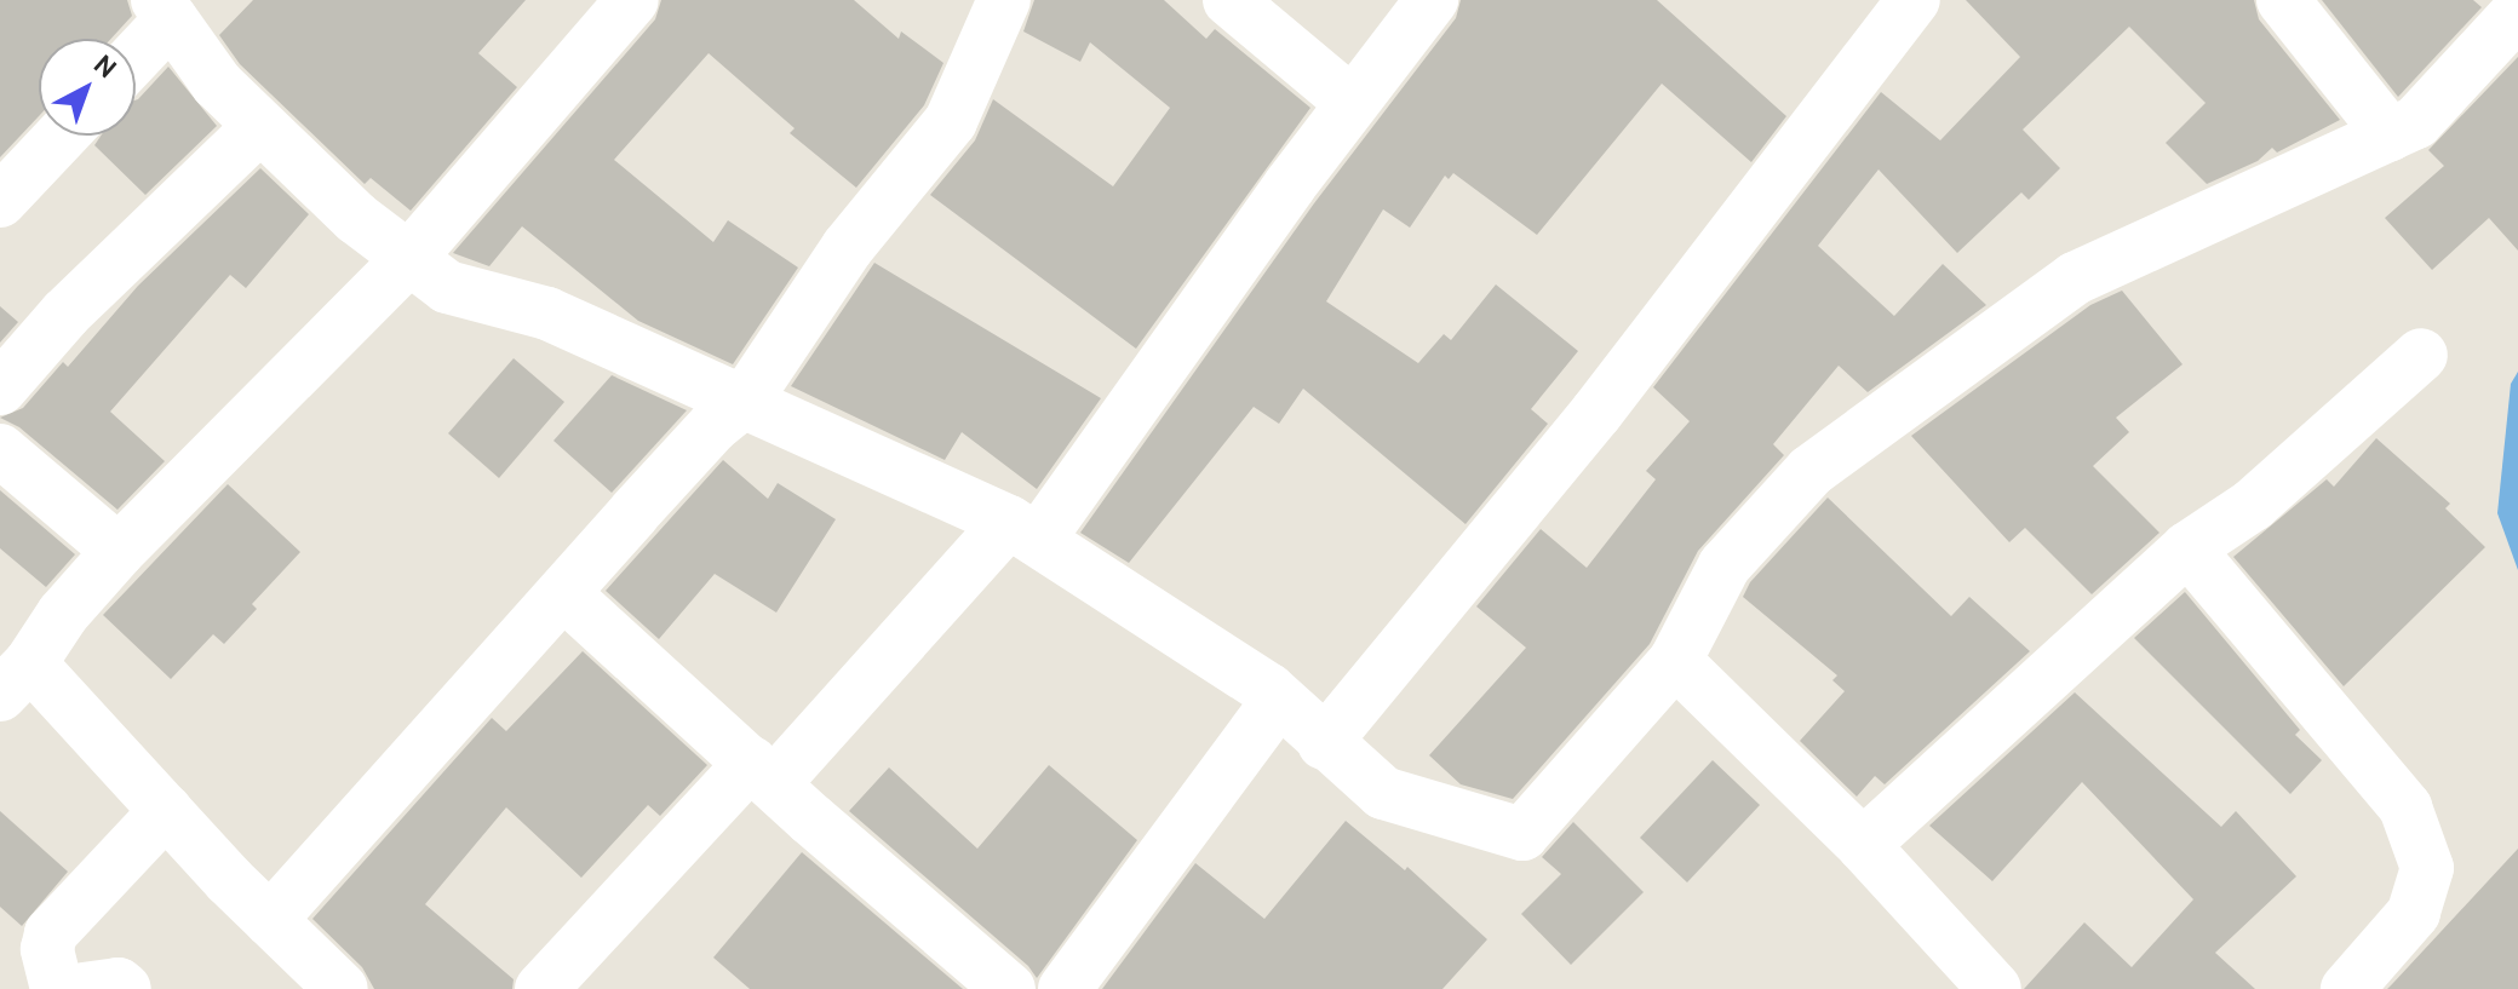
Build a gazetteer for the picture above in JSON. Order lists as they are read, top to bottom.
{
  "north": "top right"
}
